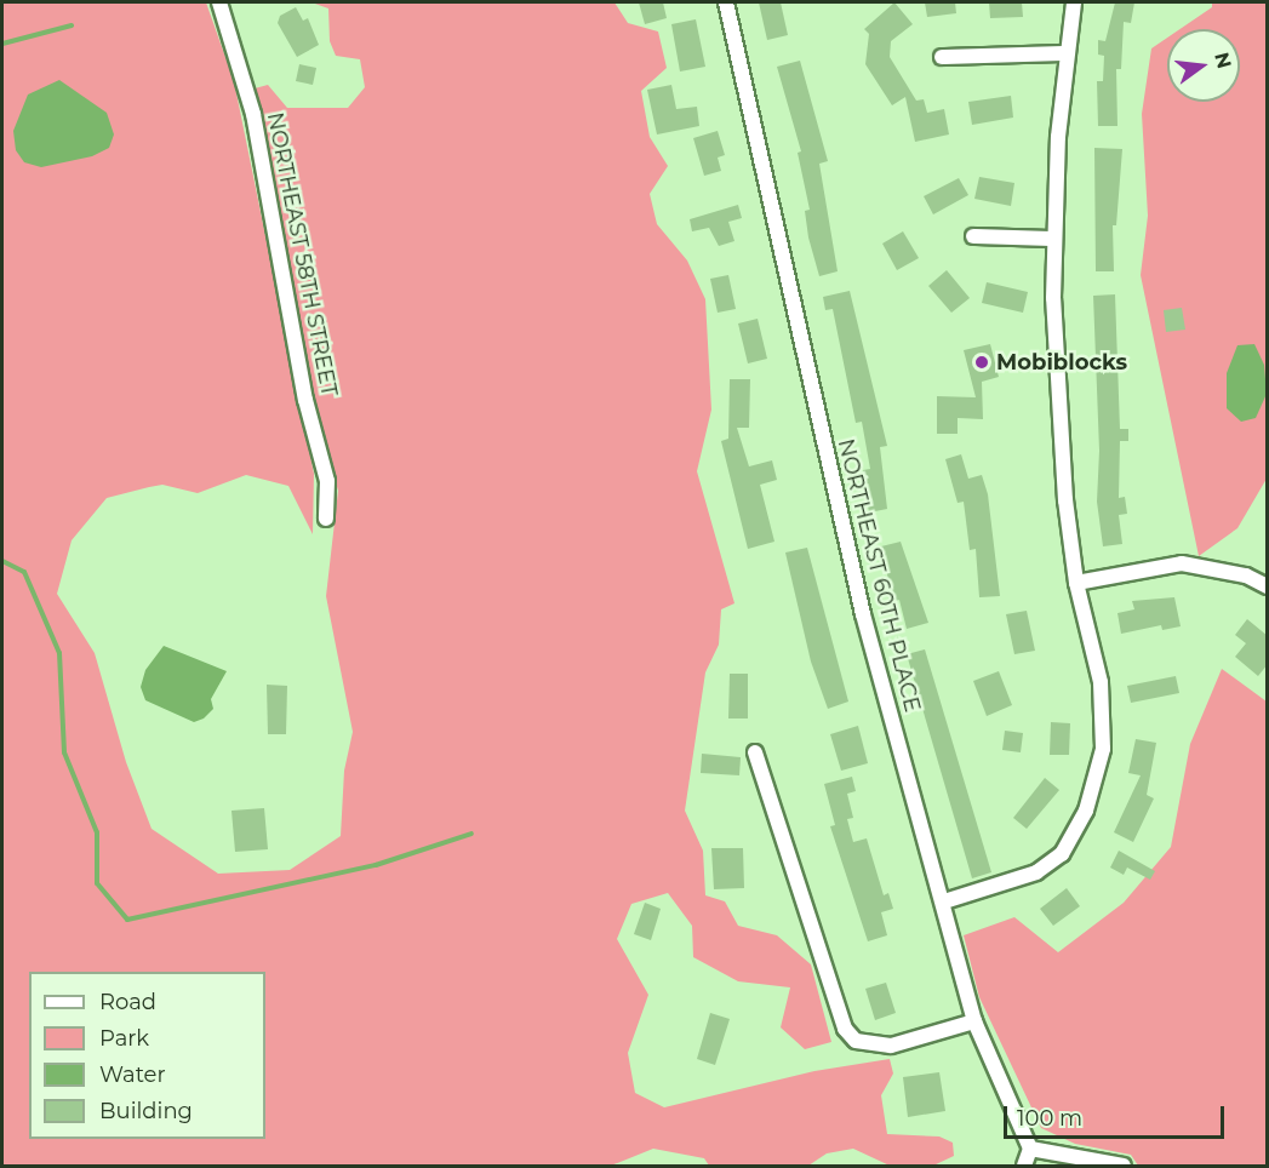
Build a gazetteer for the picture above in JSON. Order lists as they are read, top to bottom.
{
  "streets": {
    "street": ["NORTHEAST 58TH STREET", "NORTHEAST 60TH PLACE"]
  },
  "places": ["Mobiblocks"],
  "legend": [
    "Road",
    "Park",
    "Water",
    "Building"
  ],
  "scale_bar": "100 m",
  "north": "right"
}
